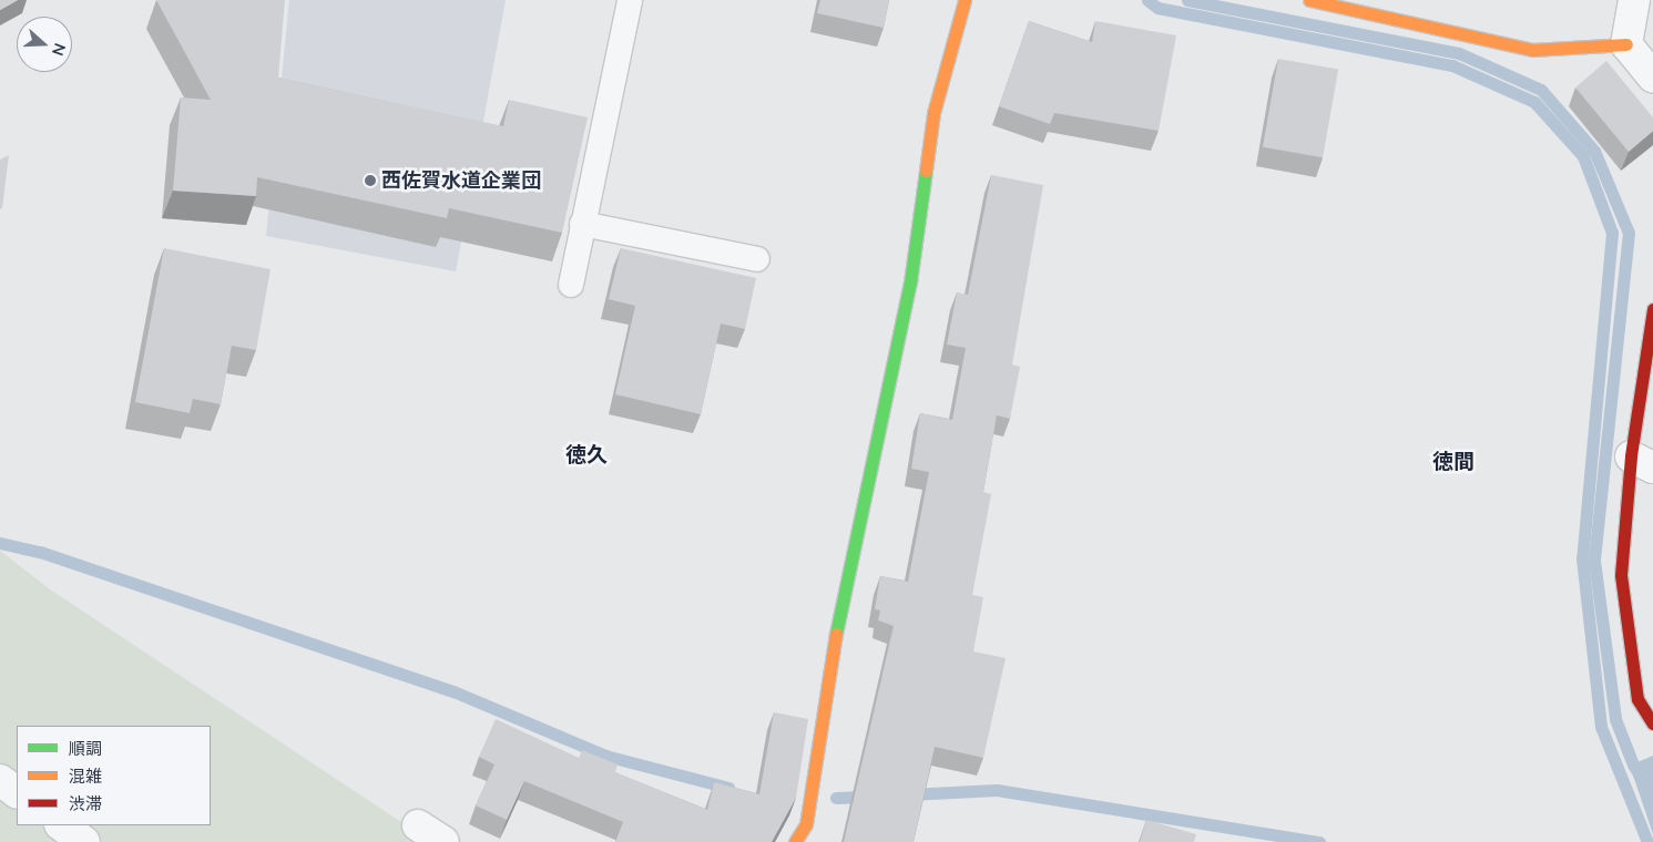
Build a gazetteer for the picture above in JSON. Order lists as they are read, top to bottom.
{
  "districts": ["徳久", "徳間"],
  "places": ["西佐賀水道企業団"],
  "legend": ["順調", "混雑", "渋滞"],
  "north": "right"
}
